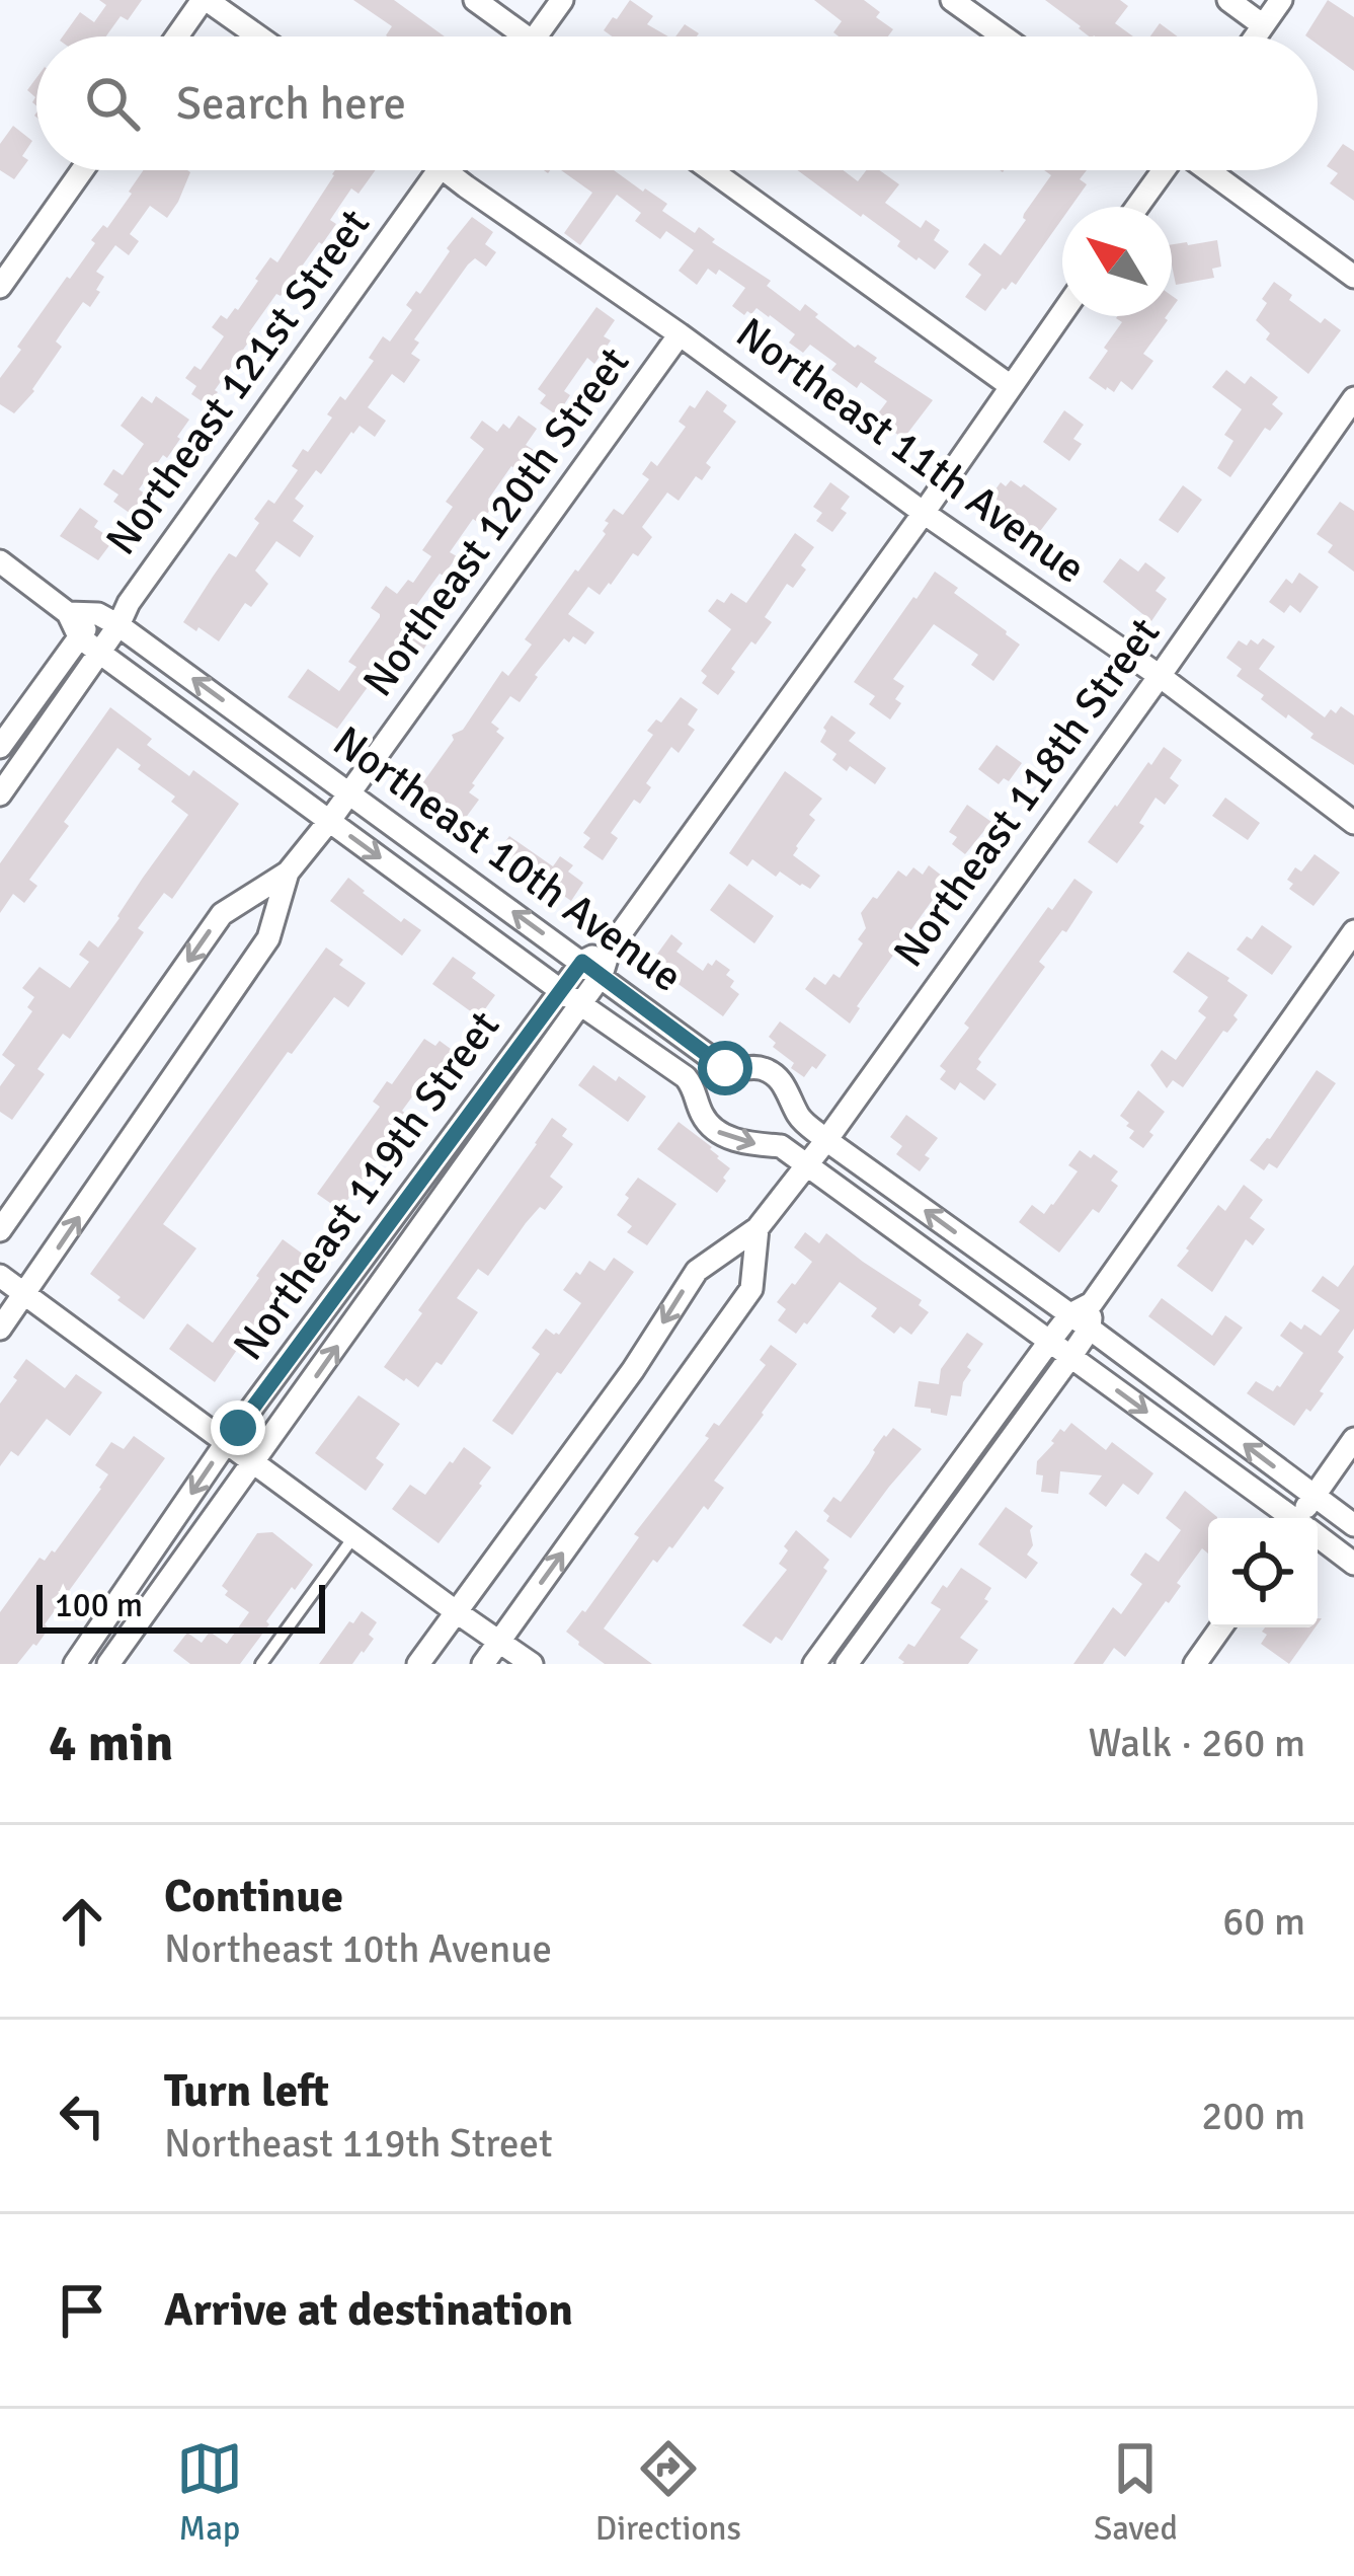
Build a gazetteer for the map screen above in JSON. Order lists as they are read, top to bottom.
{
  "streets": {
    "street": [
      "Northeast 121st Street",
      "Northeast 11th Avenue",
      "Northeast 120th Street",
      "Northeast 118th Street",
      "Northeast 10th Avenue",
      "Northeast 119th Street"
    ]
  },
  "crossings": [
    ["Northeast 121st Street", "Northeast 10th Avenue"],
    ["Northeast 11th Avenue", "Northeast 120th Street"],
    ["Northeast 11th Avenue", "Northeast 118th Street"],
    ["Northeast 11th Avenue", "Northeast 119th Street"],
    ["Northeast 120th Street", "Northeast 10th Avenue"],
    ["Northeast 118th Street", "Northeast 10th Avenue"],
    ["Northeast 10th Avenue", "Northeast 119th Street"]
  ],
  "scale_bar": "100 m",
  "north": "top left",
  "page": {
    "search": "Search here",
    "scale": "100 m",
    "heading": ["4 min", "Walk · 260 m"],
    "list": [
      ["Continue", "Northeast 10th Avenue", "60 m"],
      ["Turn left", "Northeast 119th Street", "200 m"],
      "Arrive at destination"
    ],
    "nav": ["Map", "Directions", "Saved"]
  }
}
